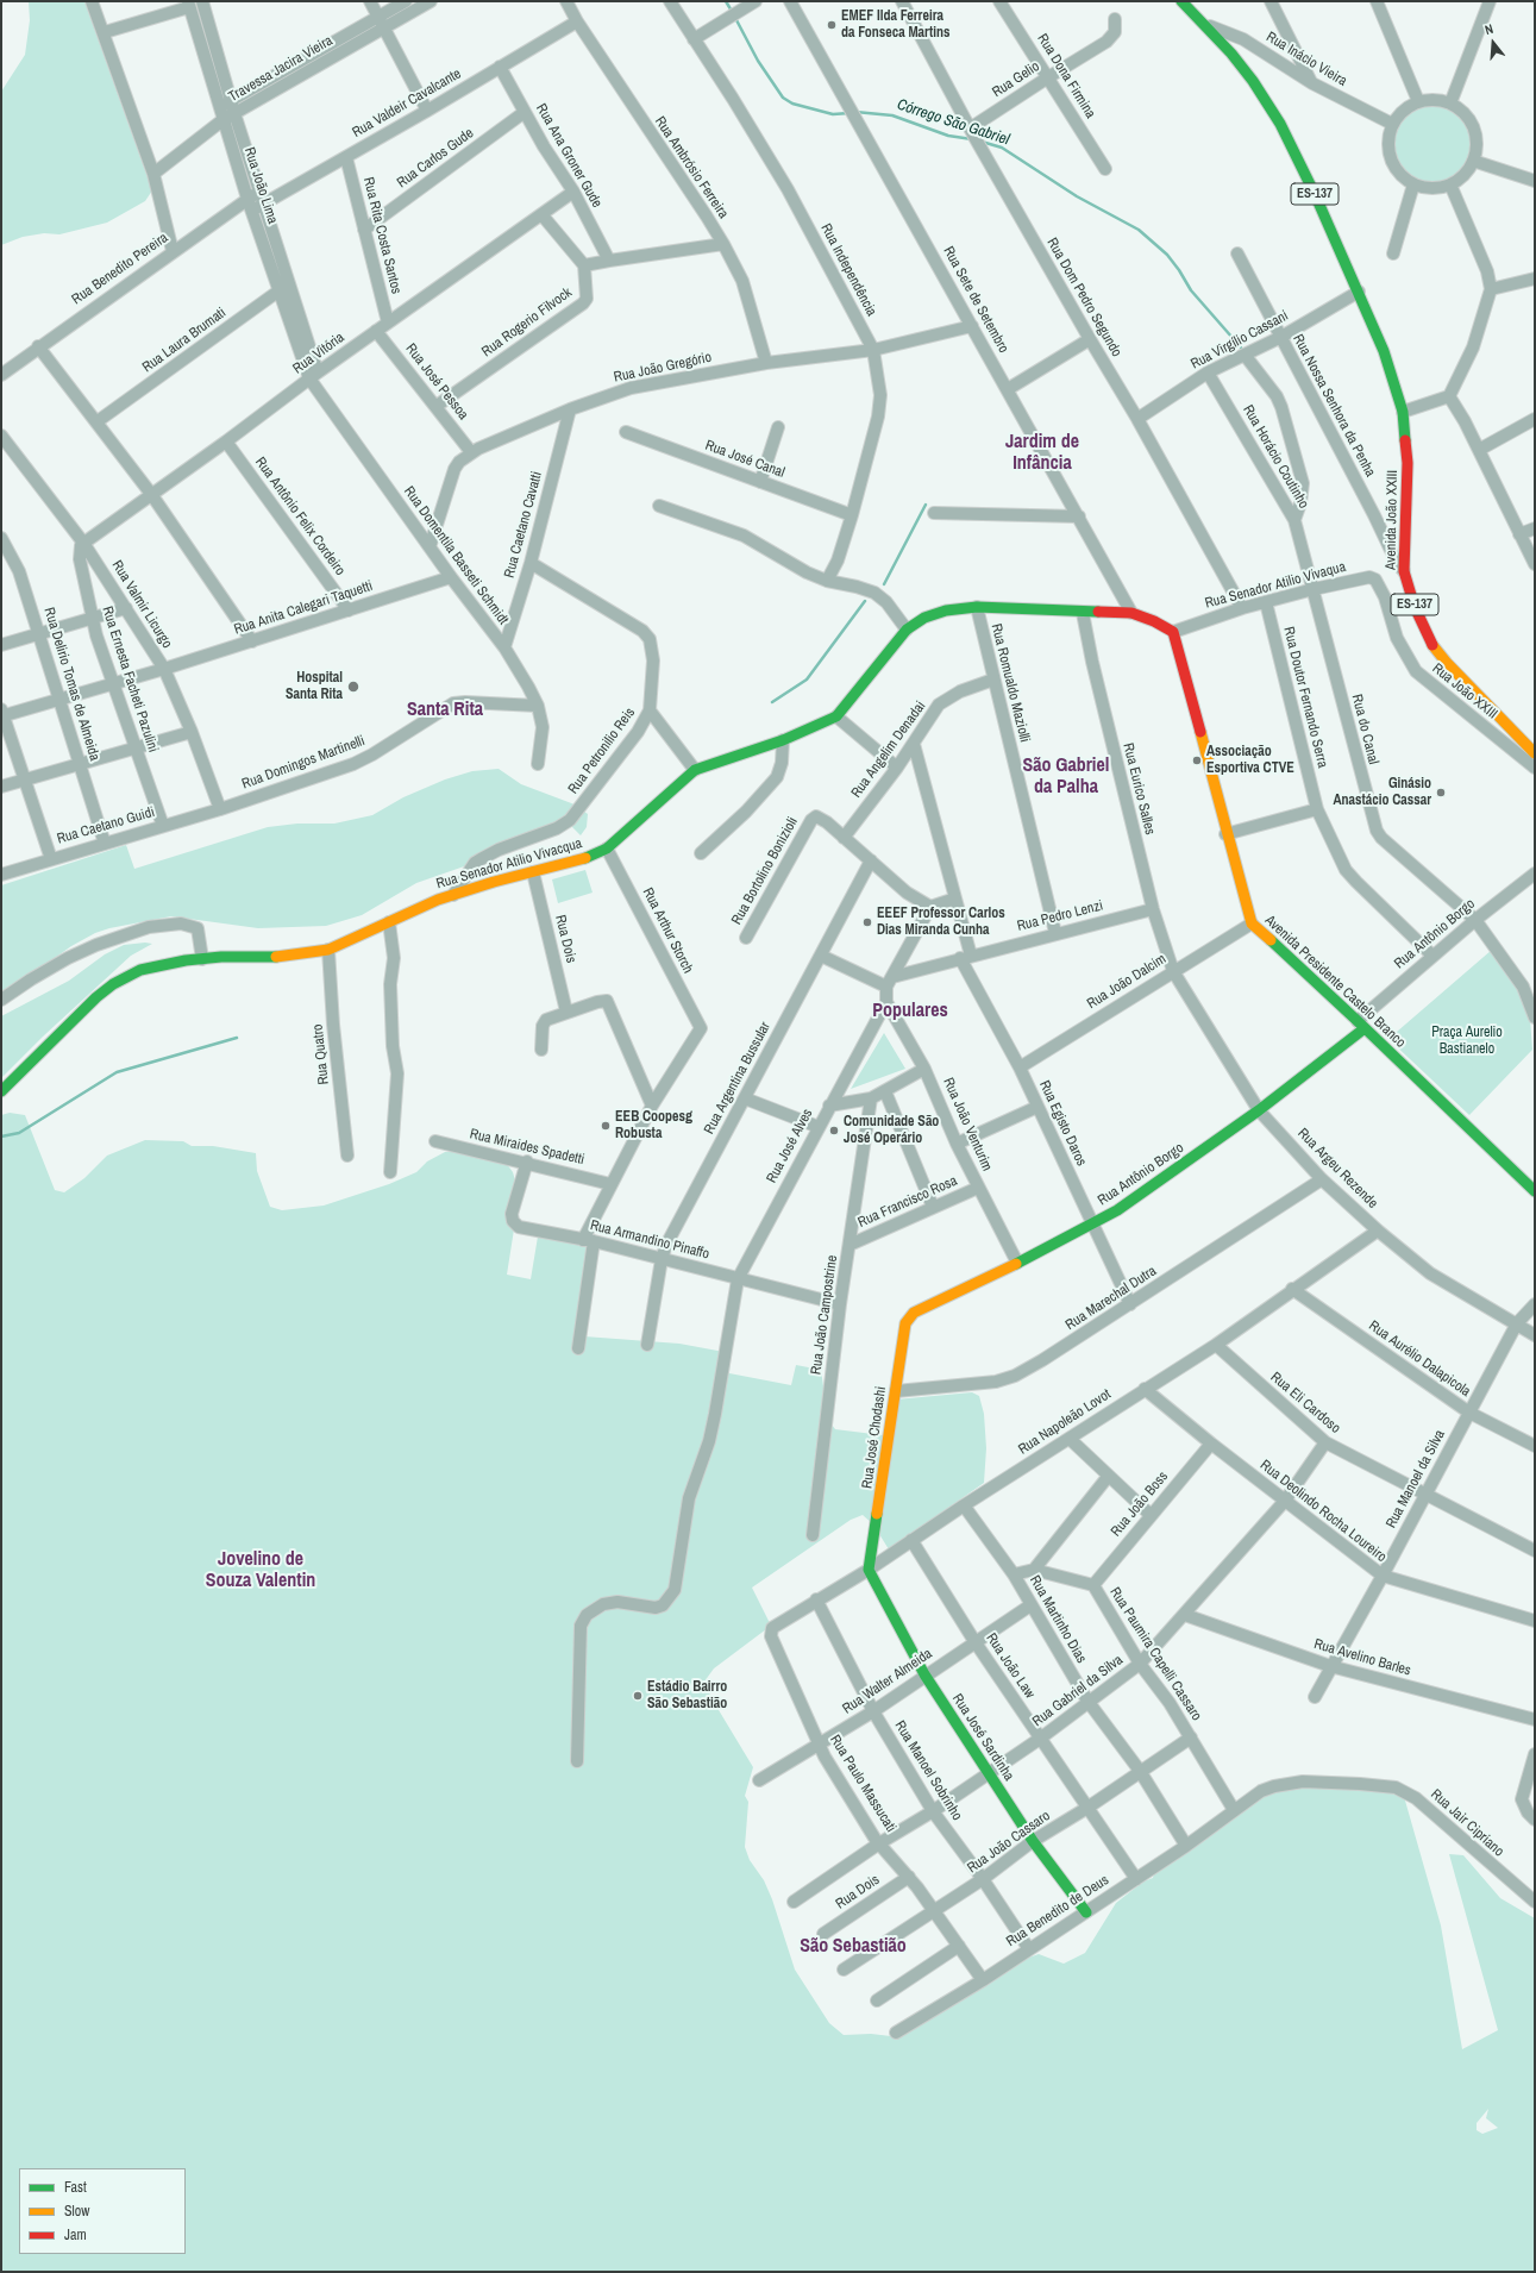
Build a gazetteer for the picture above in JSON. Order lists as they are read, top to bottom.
{
  "streets": {
    "street": [
      "Rua Inácio Vieira",
      "Travessa Jacira Vieira",
      "Rua Dona Firmina",
      "Rua Gelio",
      "Rua Valdeir Cavalcante",
      "Rua Ana Groner Gude",
      "Rua Carlos Gude",
      "Rua Ambrósio Ferreira",
      "Rua João Lima",
      "ES-137",
      "Rua Rita Costa Santos",
      "Rua Benedito Pereira",
      "Rua Independência",
      "Rua Dom Pedro Segundo",
      "Rua Sete de Setembro",
      "Rua Rogerio Filvock",
      "Rua Laura Brumati",
      "Rua Virgílio Cassani",
      "Rua Vitória",
      "Rua João Gregório",
      "Rua José Pessoa",
      "Rua Nossa Senhora da Penha",
      "Rua Horácio Coutinho",
      "Rua José Canal",
      "Rua Antônio Felix Cordeiro",
      "Avenida João XXIII",
      "Rua Caetano Cavatti",
      "Rua Domentila Basseti Schmidt",
      "Rua Senador Atilio Vivaqua",
      "Rua Valmir Licurgo",
      "Rua Anita Calegari Taquetti",
      "Rua Ernesta Facheti Pazulini",
      "Rua Romualdo Maziolli",
      "Rua Delirio Tomas de Almeida",
      "Rua João XXIII",
      "Rua Doutor Fernando Serra",
      "Rua do Canal",
      "Rua Angelim Denadai",
      "Rua Petronilio Reis",
      "Rua Domingos Martinelli",
      "Rua Eurico Salles",
      "Rua Caetano Guidi",
      "Rua Senador Atilio Vivacqua",
      "Rua Bortolino Bonizioli",
      "Rua Pedro Lenzi",
      "Rua Arthur Storch",
      "Rua Antônio Borgo",
      "Rua Dois",
      "Rua João Dalcim",
      "Avenida Presidente Castelo Branco",
      "Rua Quatro",
      "Rua Argentina Bussular",
      "Rua Egisto Daros",
      "Rua João Venturim",
      "Rua José Alves",
      "Rua Miraides Spadetti",
      "Rua Argeu Rezende",
      "Rua Francisco Rosa",
      "Rua Armandino Pinaffo",
      "Rua Marechal Dutra",
      "Rua João Campostrine",
      "Rua Aurélio Dalapicola",
      "Rua Eli Cardoso",
      "Rua Napoleão Lovot",
      "Rua José Chodashi",
      "Rua Manoel da Silva",
      "Rua João Boss",
      "Rua Deolindo Rocha Loureiro",
      "Rua Martinho Dias",
      "Rua Paumira Capelli Cassaro",
      "Rua Avelino Barles",
      "Rua João Law",
      "Rua Walter Almeida",
      "Rua Gabriel da Silva",
      "Rua José Sardinha",
      "Rua Manoel Sobrinho",
      "Rua Paulo Massucati",
      "Rua Jair Cipriano",
      "Rua João Cassaro",
      "Rua Benedito de Deus"
    ]
  },
  "crossings": [
    ["Rua Inácio Vieira", "ES-137"],
    ["Travessa Jacira Vieira", "Rua João Lima"],
    ["Rua Dona Firmina", "Rua Gelio"],
    ["Rua Gelio", "Rua Dom Pedro Segundo"],
    ["Rua Valdeir Cavalcante", "Rua Ana Groner Gude"],
    ["Rua Valdeir Cavalcante", "Rua Ambrósio Ferreira"],
    ["Rua Valdeir Cavalcante", "Rua João Lima"],
    ["Rua Valdeir Cavalcante", "Rua Rita Costa Santos"],
    ["Rua Valdeir Cavalcante", "Rua Benedito Pereira"],
    ["Rua Ana Groner Gude", "Rua Carlos Gude"],
    ["Rua Ana Groner Gude", "Rua Vitória"],
    ["Rua Carlos Gude", "Rua Rita Costa Santos"],
    ["Rua Ambrósio Ferreira", "Rua João Gregório"],
    ["Rua João Lima", "Rua Benedito Pereira"],
    ["Rua João Lima", "Rua Laura Brumati"],
    ["Rua João Lima", "Rua Vitória"],
    ["Rua João Lima", "Rua Domentila Basseti Schmidt"],
    ["ES-137", "Rua Virgílio Cassani"],
    ["ES-137", "Avenida João XXIII"],
    ["Rua Rita Costa Santos", "Rua Vitória"],
    ["Rua Independência", "Rua João Gregório"],
    ["Rua Independência", "Rua José Canal"],
    ["Rua Dom Pedro Segundo", "Rua Virgílio Cassani"],
    ["Rua Dom Pedro Segundo", "Rua Senador Atilio Vivaqua"],
    ["Rua Sete de Setembro", "Rua João Gregório"],
    ["Rua Rogerio Filvock", "Rua José Pessoa"],
    ["Rua Virgílio Cassani", "Rua Nossa Senhora da Penha"],
    ["Rua Virgílio Cassani", "Rua Horácio Coutinho"],
    ["Rua Vitória", "Rua José Pessoa"],
    ["Rua Vitória", "Rua Antônio Felix Cordeiro"],
    ["Rua Vitória", "Rua Domentila Basseti Schmidt"],
    ["Rua Vitória", "Rua Valmir Licurgo"],
    ["Rua Vitória", "Rua Ernesta Facheti Pazulini"],
    ["Rua João Gregório", "Rua José Pessoa"],
    ["Rua João Gregório", "Rua Caetano Cavatti"],
    ["Rua João Gregório", "Rua Domentila Basseti Schmidt"],
    ["Rua Nossa Senhora da Penha", "Avenida João XXIII"],
    ["Rua Horácio Coutinho", "Rua Senador Atilio Vivaqua"],
    ["Rua Horácio Coutinho", "Rua do Canal"],
    ["Rua Antônio Felix Cordeiro", "Rua Anita Calegari Taquetti"],
    ["Rua Caetano Cavatti", "Rua Domentila Basseti Schmidt"],
    ["Rua Caetano Cavatti", "Rua Petronilio Reis"],
    ["Rua Domentila Basseti Schmidt", "Rua Anita Calegari Taquetti"],
    ["Rua Domentila Basseti Schmidt", "Rua Domingos Martinelli"],
    ["Rua Senador Atilio Vivaqua", "Rua João XXIII"],
    ["Rua Senador Atilio Vivaqua", "Rua Doutor Fernando Serra"],
    ["Rua Senador Atilio Vivaqua", "Rua do Canal"],
    ["Rua Senador Atilio Vivaqua", "Avenida Presidente Castelo Branco"],
    ["Rua Valmir Licurgo", "Rua Anita Calegari Taquetti"],
    ["Rua Valmir Licurgo", "Rua Ernesta Facheti Pazulini"],
    ["Rua Valmir Licurgo", "Rua Domingos Martinelli"],
    ["Rua Valmir Licurgo", "Rua Caetano Guidi"],
    ["Rua Anita Calegari Taquetti", "Rua Ernesta Facheti Pazulini"],
    ["Rua Anita Calegari Taquetti", "Rua Delirio Tomas de Almeida"],
    ["Rua Ernesta Facheti Pazulini", "Rua Caetano Guidi"],
    ["Rua Romualdo Maziolli", "Rua Angelim Denadai"],
    ["Rua Romualdo Maziolli", "Rua Senador Atilio Vivacqua"],
    ["Rua Romualdo Maziolli", "Rua Pedro Lenzi"],
    ["Rua Delirio Tomas de Almeida", "Rua Caetano Guidi"],
    ["Rua Doutor Fernando Serra", "Rua Antônio Borgo"],
    ["Rua do Canal", "Rua Antônio Borgo"],
    ["Rua Angelim Denadai", "Rua Bortolino Bonizioli"],
    ["Rua Angelim Denadai", "Rua Egisto Daros"],
    ["Rua Petronilio Reis", "Rua Senador Atilio Vivacqua"],
    ["Rua Domingos Martinelli", "Rua Caetano Guidi"],
    ["Rua Eurico Salles", "Rua Senador Atilio Vivacqua"],
    ["Rua Eurico Salles", "Rua Pedro Lenzi"],
    ["Rua Eurico Salles", "Rua João Dalcim"],
    ["Rua Eurico Salles", "Rua Argeu Rezende"],
    ["Rua Senador Atilio Vivacqua", "Rua Arthur Storch"],
    ["Rua Senador Atilio Vivacqua", "Rua Dois"],
    ["Rua Senador Atilio Vivacqua", "Rua Quatro"],
    ["Rua Pedro Lenzi", "Rua Egisto Daros"],
    ["Rua Pedro Lenzi", "Rua José Alves"],
    ["Rua Antônio Borgo", "Avenida Presidente Castelo Branco"],
    ["Rua Antônio Borgo", "Rua Egisto Daros"],
    ["Rua Antônio Borgo", "Rua João Venturim"],
    ["Rua Antônio Borgo", "Rua Argeu Rezende"],
    ["Rua Antônio Borgo", "Rua José Chodashi"],
    ["Rua Dois", "Rua Paulo Massucati"],
    ["Rua João Dalcim", "Avenida Presidente Castelo Branco"],
    ["Rua João Dalcim", "Rua Egisto Daros"],
    ["Rua João Dalcim", "Rua Argeu Rezende"],
    ["Rua Argentina Bussular", "Rua Armandino Pinaffo"],
    ["Rua Egisto Daros", "Rua Marechal Dutra"],
    ["Rua João Venturim", "Rua José Alves"],
    ["Rua João Venturim", "Rua Francisco Rosa"],
    ["Rua José Alves", "Rua Armandino Pinaffo"],
    ["Rua Miraides Spadetti", "Rua Armandino Pinaffo"],
    ["Rua Argeu Rezende", "Rua Marechal Dutra"],
    ["Rua Argeu Rezende", "Rua Napoleão Lovot"],
    ["Rua Argeu Rezende", "Rua Manoel da Silva"],
    ["Rua Francisco Rosa", "Rua João Campostrine"],
    ["Rua Armandino Pinaffo", "Rua João Campostrine"],
    ["Rua Marechal Dutra", "Rua José Chodashi"],
    ["Rua Aurélio Dalapicola", "Rua Napoleão Lovot"],
    ["Rua Aurélio Dalapicola", "Rua Manoel da Silva"],
    ["Rua Eli Cardoso", "Rua Napoleão Lovot"],
    ["Rua Eli Cardoso", "Rua Manoel da Silva"],
    ["Rua Eli Cardoso", "Rua Gabriel da Silva"],
    ["Rua Napoleão Lovot", "Rua José Chodashi"],
    ["Rua Napoleão Lovot", "Rua Deolindo Rocha Loureiro"],
    ["Rua Napoleão Lovot", "Rua Martinho Dias"],
    ["Rua Napoleão Lovot", "Rua João Law"],
    ["Rua Napoleão Lovot", "Rua José Sardinha"],
    ["Rua Napoleão Lovot", "Rua Manoel Sobrinho"],
    ["Rua Napoleão Lovot", "Rua Paulo Massucati"],
    ["Rua José Chodashi", "Rua José Sardinha"],
    ["Rua Manoel da Silva", "Rua Deolindo Rocha Loureiro"],
    ["Rua Manoel da Silva", "Rua Avelino Barles"],
    ["Rua João Boss", "Rua Deolindo Rocha Loureiro"],
    ["Rua João Boss", "Rua Paumira Capelli Cassaro"],
    ["Rua Deolindo Rocha Loureiro", "Rua Gabriel da Silva"],
    ["Rua Martinho Dias", "Rua Paumira Capelli Cassaro"],
    ["Rua Martinho Dias", "Rua Walter Almeida"],
    ["Rua Martinho Dias", "Rua Gabriel da Silva"],
    ["Rua Martinho Dias", "Rua João Cassaro"],
    ["Rua Martinho Dias", "Rua Benedito de Deus"],
    ["Rua Paumira Capelli Cassaro", "Rua Gabriel da Silva"],
    ["Rua Paumira Capelli Cassaro", "Rua Jair Cipriano"],
    ["Rua Paumira Capelli Cassaro", "Rua João Cassaro"],
    ["Rua Paumira Capelli Cassaro", "Rua Benedito de Deus"],
    ["Rua Avelino Barles", "Rua Gabriel da Silva"],
    ["Rua João Law", "Rua Walter Almeida"],
    ["Rua João Law", "Rua Gabriel da Silva"],
    ["Rua João Law", "Rua João Cassaro"],
    ["Rua João Law", "Rua Benedito de Deus"],
    ["Rua Walter Almeida", "Rua José Sardinha"],
    ["Rua Walter Almeida", "Rua Manoel Sobrinho"],
    ["Rua Walter Almeida", "Rua Paulo Massucati"],
    ["Rua Gabriel da Silva", "Rua José Sardinha"],
    ["Rua Gabriel da Silva", "Rua Manoel Sobrinho"],
    ["Rua Gabriel da Silva", "Rua Paulo Massucati"],
    ["Rua José Sardinha", "Rua João Cassaro"],
    ["Rua José Sardinha", "Rua Benedito de Deus"],
    ["Rua Manoel Sobrinho", "Rua João Cassaro"],
    ["Rua Manoel Sobrinho", "Rua Benedito de Deus"],
    ["Rua Paulo Massucati", "Rua João Cassaro"],
    ["Rua Paulo Massucati", "Rua Benedito de Deus"],
    ["Rua Jair Cipriano", "Rua Benedito de Deus"]
  ],
  "districts": [
    "Jardim de Infância",
    "Santa Rita",
    "São Gabriel da Palha",
    "Populares",
    "Jovelino de Souza Valentin",
    "São Sebastião"
  ],
  "water": ["Córrego São Gabriel"],
  "parks": ["Praça Aurelio Bastianelo"],
  "places": [
    "EMEF Ilda Ferreira da Fonseca Martins",
    "Hospital Santa Rita",
    "Associação Esportiva CTVE",
    "Ginásio Anastácio Cassar",
    "EEEF Professor Carlos Dias Miranda Cunha",
    "EEB Coopesg Robusta",
    "Comunidade São José Operário",
    "Estádio Bairro São Sebastião"
  ],
  "legend": ["Fast", "Slow", "Jam"],
  "north": "top"
}
